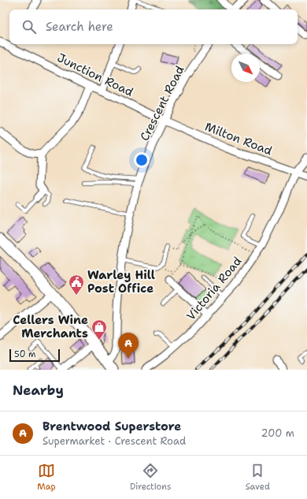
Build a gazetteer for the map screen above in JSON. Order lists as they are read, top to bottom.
{
  "streets": {
    "street": [
      "Junction Road",
      "Crescent Road",
      "Milton Road",
      "Victoria Road"
    ]
  },
  "crossings": [
    ["Junction Road", "Crescent Road"],
    ["Junction Road", "Milton Road"],
    ["Crescent Road", "Milton Road"],
    ["Milton Road", "Victoria Road"]
  ],
  "places": {
    "public building": ["Warley Hill Post Office"],
    "shop": ["Cellers Wine Merchants"]
  },
  "scale_bar": "50 m",
  "north": "bottom right",
  "page": {
    "search": "Search here",
    "pins": "A",
    "scale": "50 m",
    "heading": "Nearby",
    "list": [
      {
        "mark": "A",
        "name": "Brentwood Superstore",
        "note": "Supermarket · Crescent Road",
        "value": "200 m"
      }
    ],
    "nav": ["Map", "Directions", "Saved"]
  }
}
